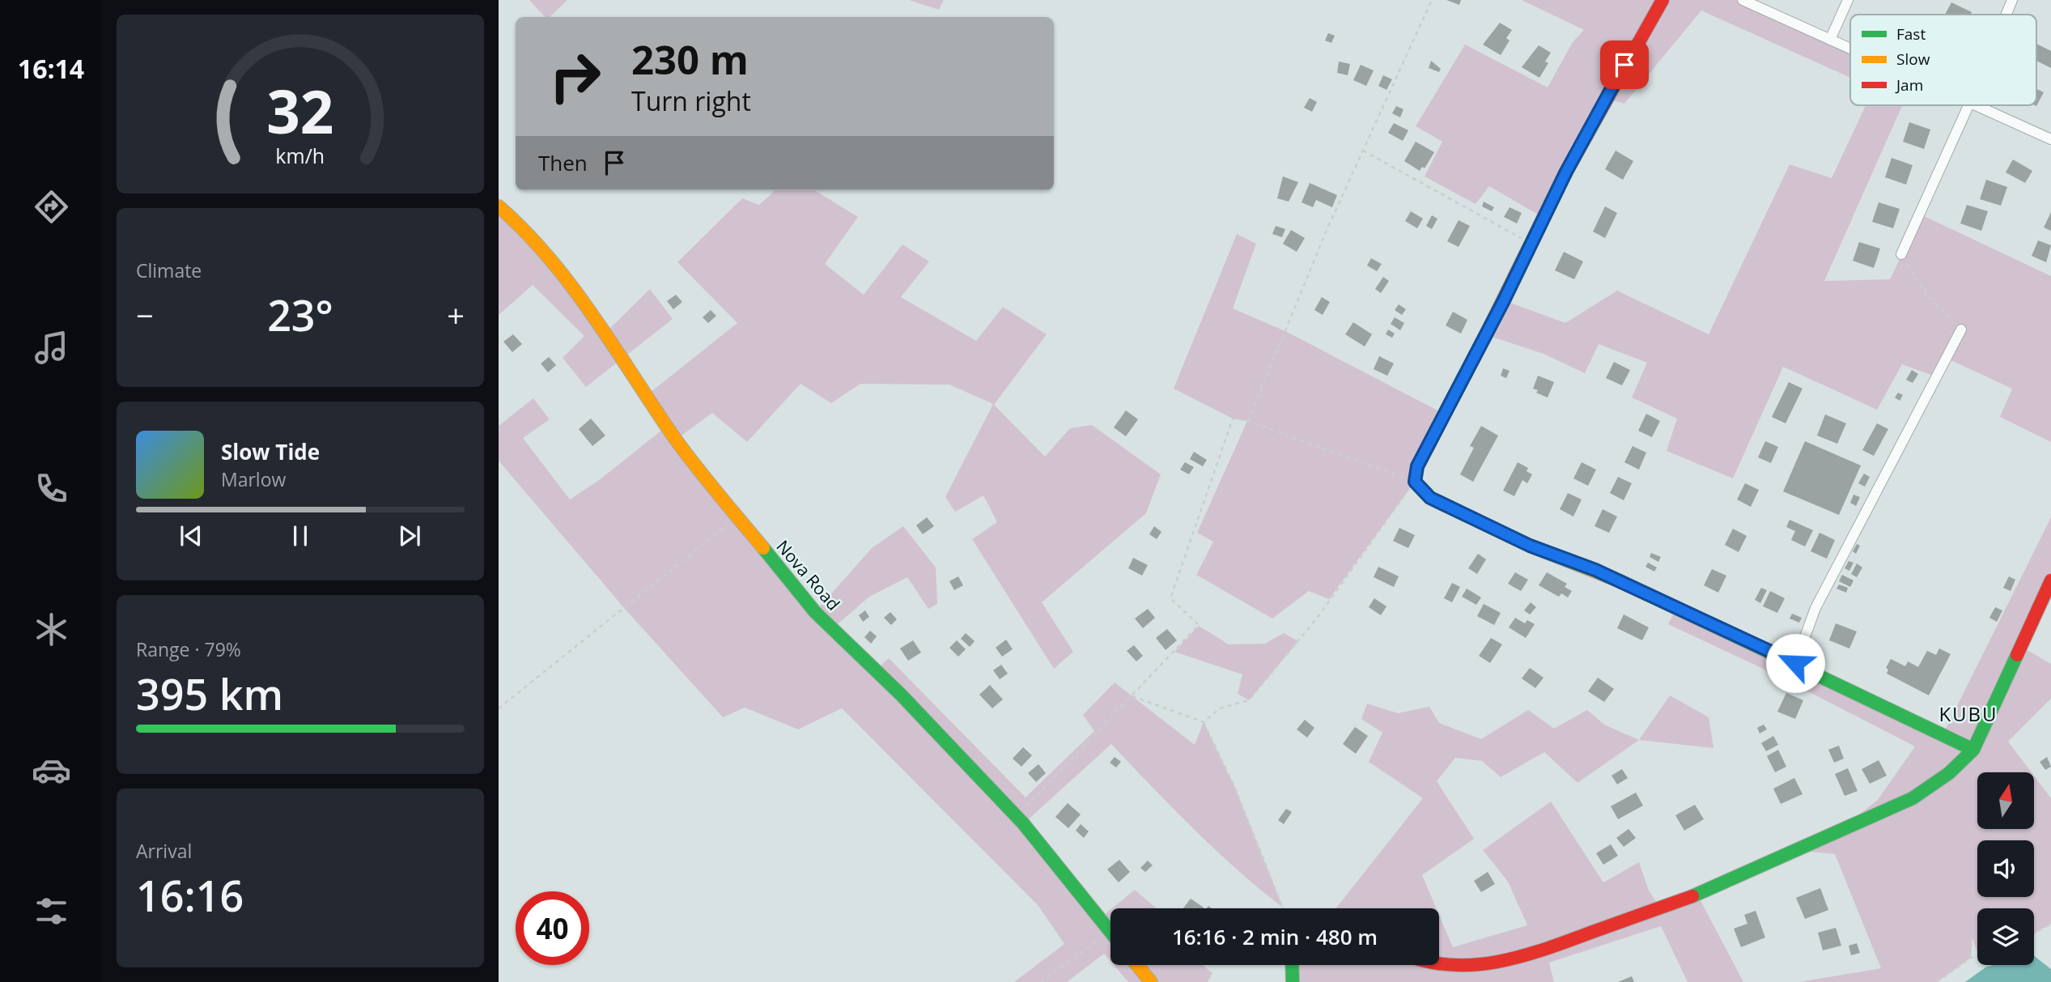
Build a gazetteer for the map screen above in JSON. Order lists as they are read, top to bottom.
{
  "streets": {
    "street": ["Nova Road"]
  },
  "districts": ["KUBU"],
  "legend": ["Fast", "Slow", "Jam"],
  "north": "top",
  "page": {
    "tabs": "16:14",
    "turn": ["230 m", "Turn right"],
    "then": "Then",
    "tile": [
      "Climate",
      ["Range · 79%", "395 km"],
      ["Arrival", "16:16"]
    ],
    "heat": ["−", "23°", "+"],
    "song": ["Slow Tide", "Marlow"],
    "limit": "40",
    "trip": "16:16 · 2 min · 480 m",
    "gauge": ["32", "km/h"]
  }
}
